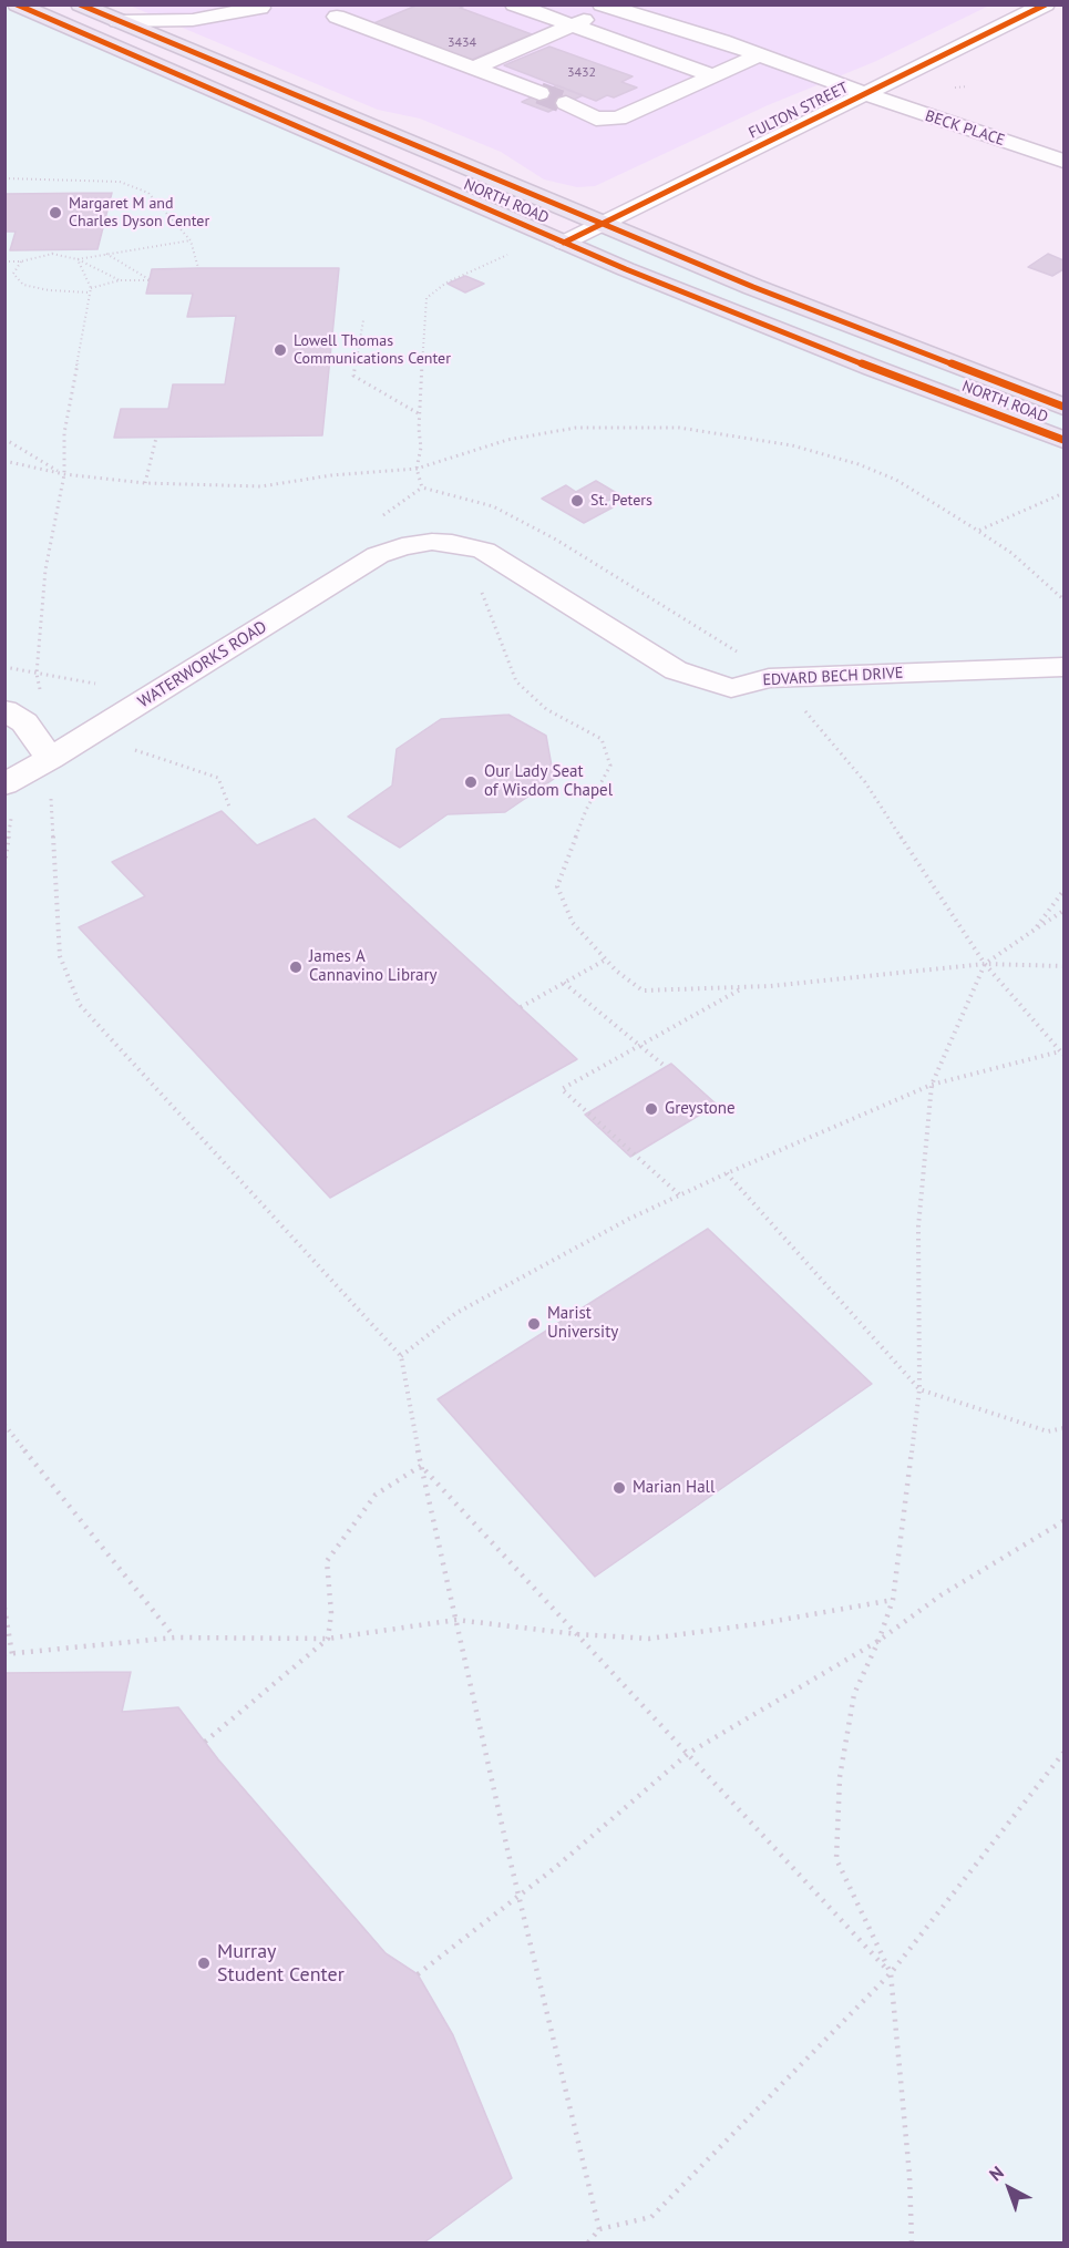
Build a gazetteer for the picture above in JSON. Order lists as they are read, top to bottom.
{
  "streets": {
    "highway": ["NORTH ROAD"],
    "street": [
      "FULTON STREET",
      "BECK PLACE",
      "WATERWORKS ROAD",
      "EDVARD BECH DRIVE"
    ]
  },
  "crossings": [
    ["FULTON STREET", "BECK PLACE"],
    ["FULTON STREET", "NORTH ROAD"],
    ["WATERWORKS ROAD", "EDVARD BECH DRIVE"]
  ],
  "places": [
    "Margaret M and Charles Dyson Center",
    "Lowell Thomas Communications Center",
    "St. Peters",
    "Our Lady Seat of Wisdom Chapel",
    "James A Cannavino Library",
    "Greystone",
    "Marist University",
    "Marian Hall",
    "Murray Student Center"
  ],
  "house_numbers": ["3434", "3432"],
  "north": "top left"
}
